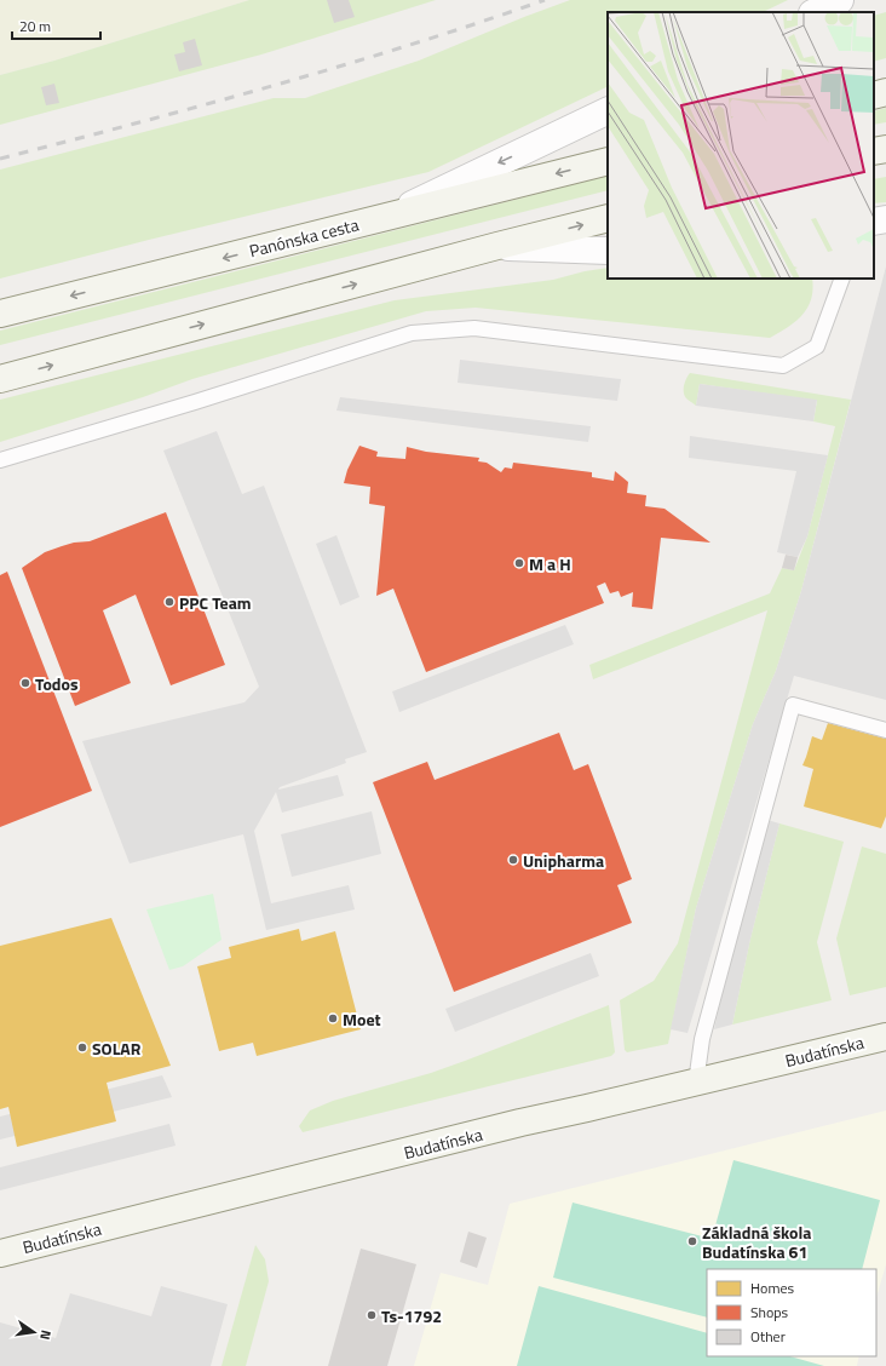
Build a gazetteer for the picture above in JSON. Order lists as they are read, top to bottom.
{
  "streets": {
    "main road": ["Panónska cesta", "Budatínska"]
  },
  "places": [
    "M a H",
    "PPC Team",
    "Todos",
    "Unipharma",
    "Moet",
    "SOLAR",
    "Základná škola Budatínska 61",
    "Ts-1792"
  ],
  "legend": ["Homes", "Shops", "Other"],
  "scale_bar": "20 m",
  "north": "right"
}
